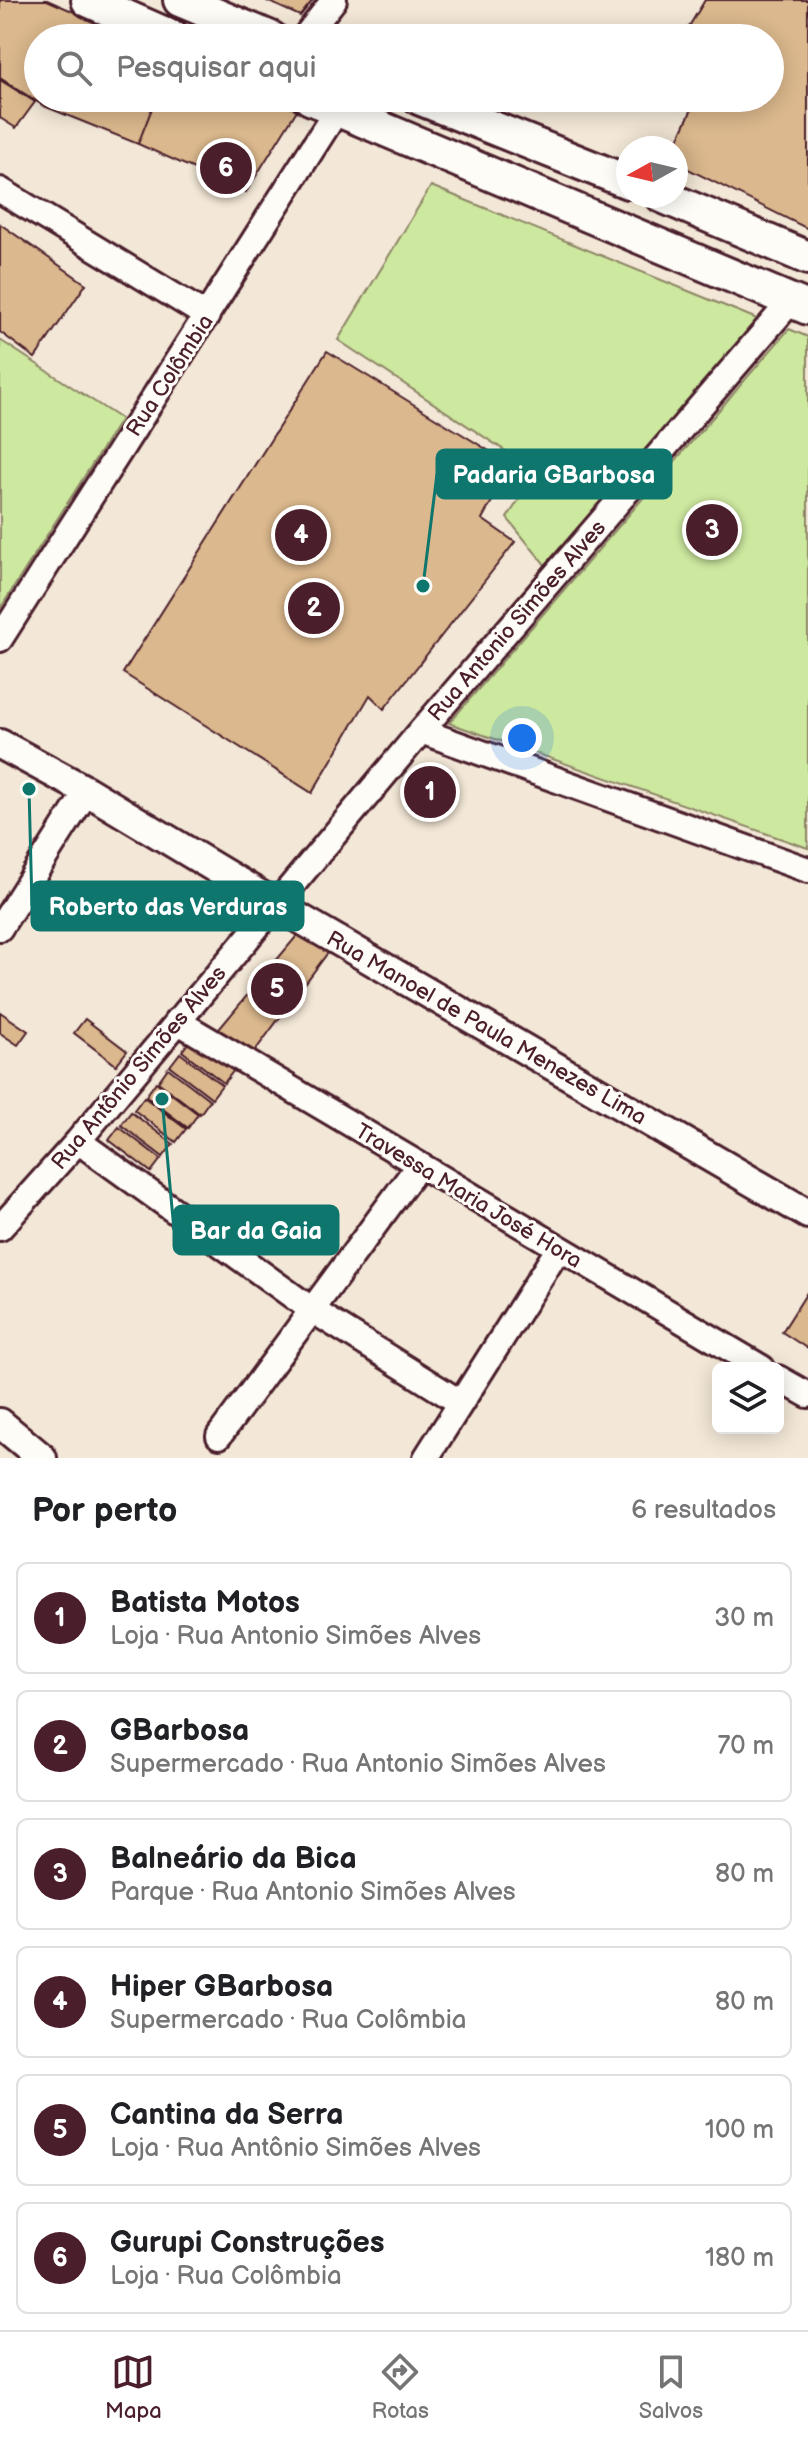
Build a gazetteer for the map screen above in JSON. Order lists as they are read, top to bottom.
{
  "streets": {
    "street": [
      "Rua Colômbia",
      "Rua Antonio Simões Alves",
      "Rua Manoel de Paula Menezes Lima",
      "Rua Antônio Simões Alves",
      "Travessa Maria José Hora"
    ]
  },
  "crossings": [
    ["Rua Antonio Simões Alves", "Rua Manoel de Paula Menezes Lima"],
    ["Rua Antonio Simões Alves", "Rua Antônio Simões Alves"],
    ["Rua Manoel de Paula Menezes Lima", "Rua Antônio Simões Alves"],
    ["Rua Antônio Simões Alves", "Travessa Maria José Hora"]
  ],
  "places": ["Padaria GBarbosa", "Roberto das Verduras", "Bar da Gaia"],
  "north": "left",
  "page": {
    "search": "Pesquisar aqui",
    "pins": [
      "6",
      "3",
      "4",
      "2",
      "1",
      "5"
    ],
    "heading": ["Por perto", "6 resultados"],
    "list": [
      {
        "mark": "1",
        "name": "Batista Motos",
        "note": "Loja · Rua Antonio Simões Alves",
        "value": "30 m"
      },
      {
        "mark": "2",
        "name": "GBarbosa",
        "note": "Supermercado · Rua Antonio Simões Alves",
        "value": "70 m"
      },
      {
        "mark": "3",
        "name": "Balneário da Bica",
        "note": "Parque · Rua Antonio Simões Alves",
        "value": "80 m"
      },
      {
        "mark": "4",
        "name": "Hiper GBarbosa",
        "note": "Supermercado · Rua Colômbia",
        "value": "80 m"
      },
      {
        "mark": "5",
        "name": "Cantina da Serra",
        "note": "Loja · Rua Antônio Simões Alves",
        "value": "100 m"
      },
      {
        "mark": "6",
        "name": "Gurupi Construções",
        "note": "Loja · Rua Colômbia",
        "value": "180 m"
      }
    ],
    "nav": ["Mapa", "Rotas", "Salvos"]
  }
}
